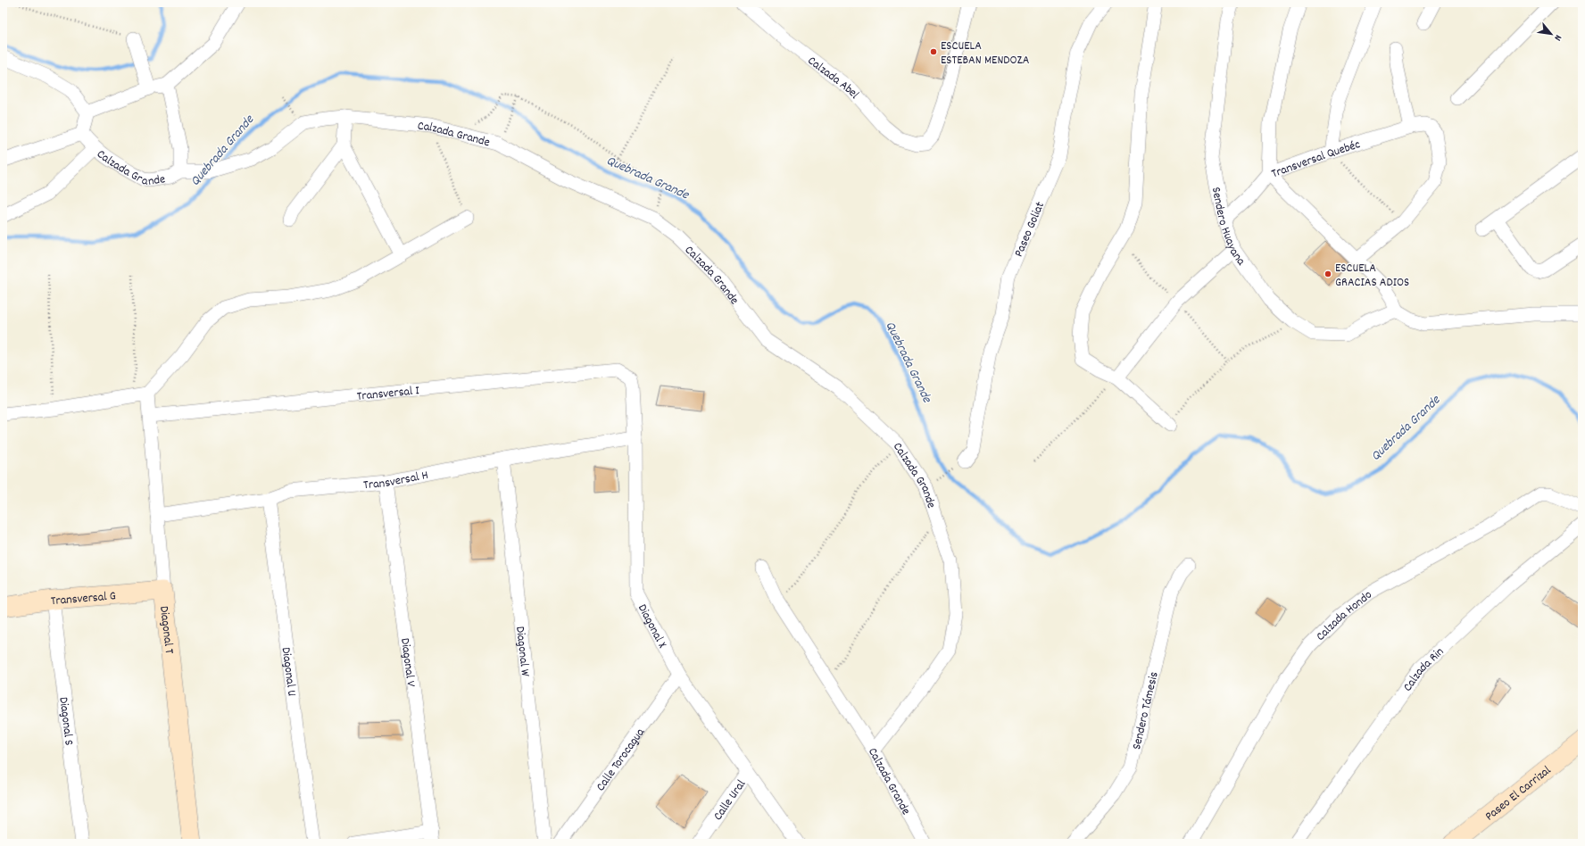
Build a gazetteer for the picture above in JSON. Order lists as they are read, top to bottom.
{
  "streets": {
    "street": [
      "Calzada Abel",
      "Calzada Grande",
      "Transversal Quebéc",
      "Sendero Huayana",
      "Paseo Goliat",
      "Transversal I",
      "Transversal H",
      "Transversal G",
      "Calzada Hondo",
      "Diagonal X",
      "Diagonal T",
      "Diagonal W",
      "Diagonal V",
      "Calzada Rin",
      "Diagonal U",
      "Sendero Támesis",
      "Diagonal S",
      "Calle Torocagua",
      "Paseo El Carrizal",
      "Calle Ural"
    ]
  },
  "crossings": [
    ["Transversal Quebéc", "Sendero Huayana"],
    ["Transversal I", "Diagonal X"],
    ["Transversal I", "Diagonal T"],
    ["Transversal H", "Diagonal X"],
    ["Transversal H", "Diagonal T"],
    ["Transversal H", "Diagonal W"],
    ["Transversal H", "Diagonal V"],
    ["Transversal H", "Diagonal U"],
    ["Transversal G", "Diagonal T"],
    ["Transversal G", "Diagonal S"],
    ["Diagonal X", "Calle Torocagua"],
    ["Diagonal X", "Calle Ural"]
  ],
  "water": ["Quebrada Grande"],
  "places": ["ESCUELA ESTEBAN MENDOZA", "ESCUELA GRACIAS ADIOS"],
  "north": "bottom right"
}
